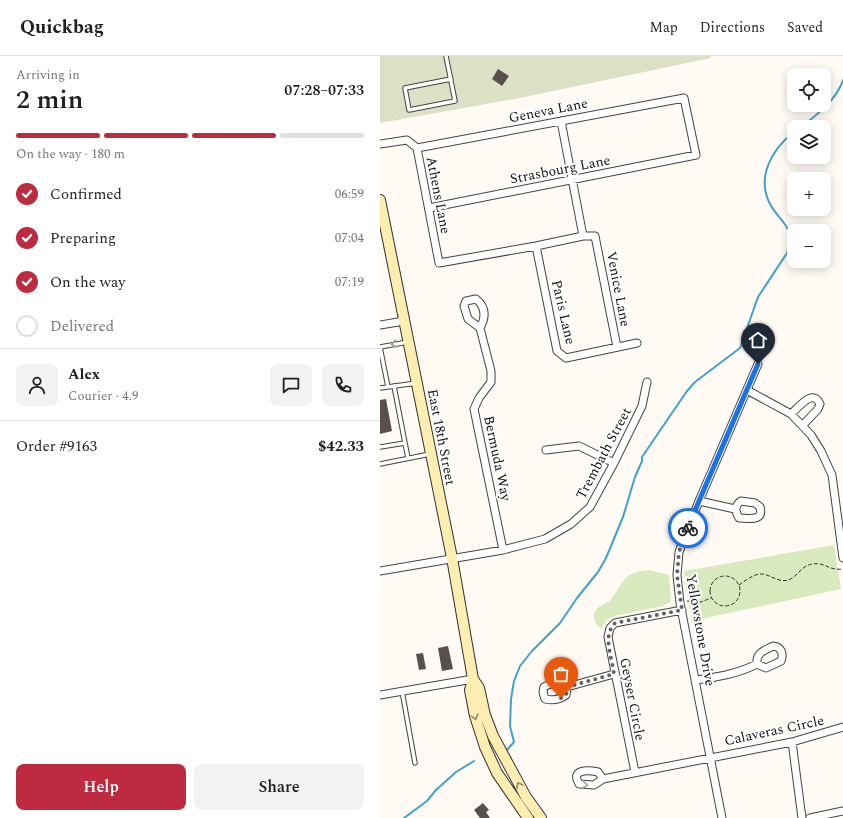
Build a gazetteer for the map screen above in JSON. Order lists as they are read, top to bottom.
{
  "streets": {
    "main road": ["East 18th Street"],
    "street": [
      "Geneva Lane",
      "Strasbourg Lane",
      "Athens Lane",
      "Venice Lane",
      "Paris Lane",
      "Trembath Street",
      "Bermuda Way",
      "Yellowstone Drive",
      "Geyser Circle",
      "Calaveras Circle"
    ]
  },
  "crossings": [
    ["Geneva Lane", "Strasbourg Lane"],
    ["Geneva Lane", "Athens Lane"],
    ["Strasbourg Lane", "Athens Lane"],
    ["Athens Lane", "Paris Lane"],
    ["Venice Lane", "Paris Lane"],
    ["East 18th Street", "Trembath Street"],
    ["Trembath Street", "Bermuda Way"],
    ["Yellowstone Drive", "Geyser Circle"],
    ["Yellowstone Drive", "Calaveras Circle"]
  ],
  "page": {
    "header": "Quickbag",
    "nav": ["Map", "Directions", "Saved"],
    "heading": ["2 min", "Arriving in", "07:28–07:33"],
    "panel": [
      "Alex",
      "Courier · 4.9",
      "Order #9163",
      "$42.33"
    ],
    "map_buttons": ["+", "−"],
    "bar": "On the way · 180 m",
    "list": [
      ["Confirmed", "06:59"],
      ["Preparing", "07:04"],
      ["On the way", "07:19"],
      "Delivered"
    ],
    "buttons": ["Help", "Share"]
  }
}
